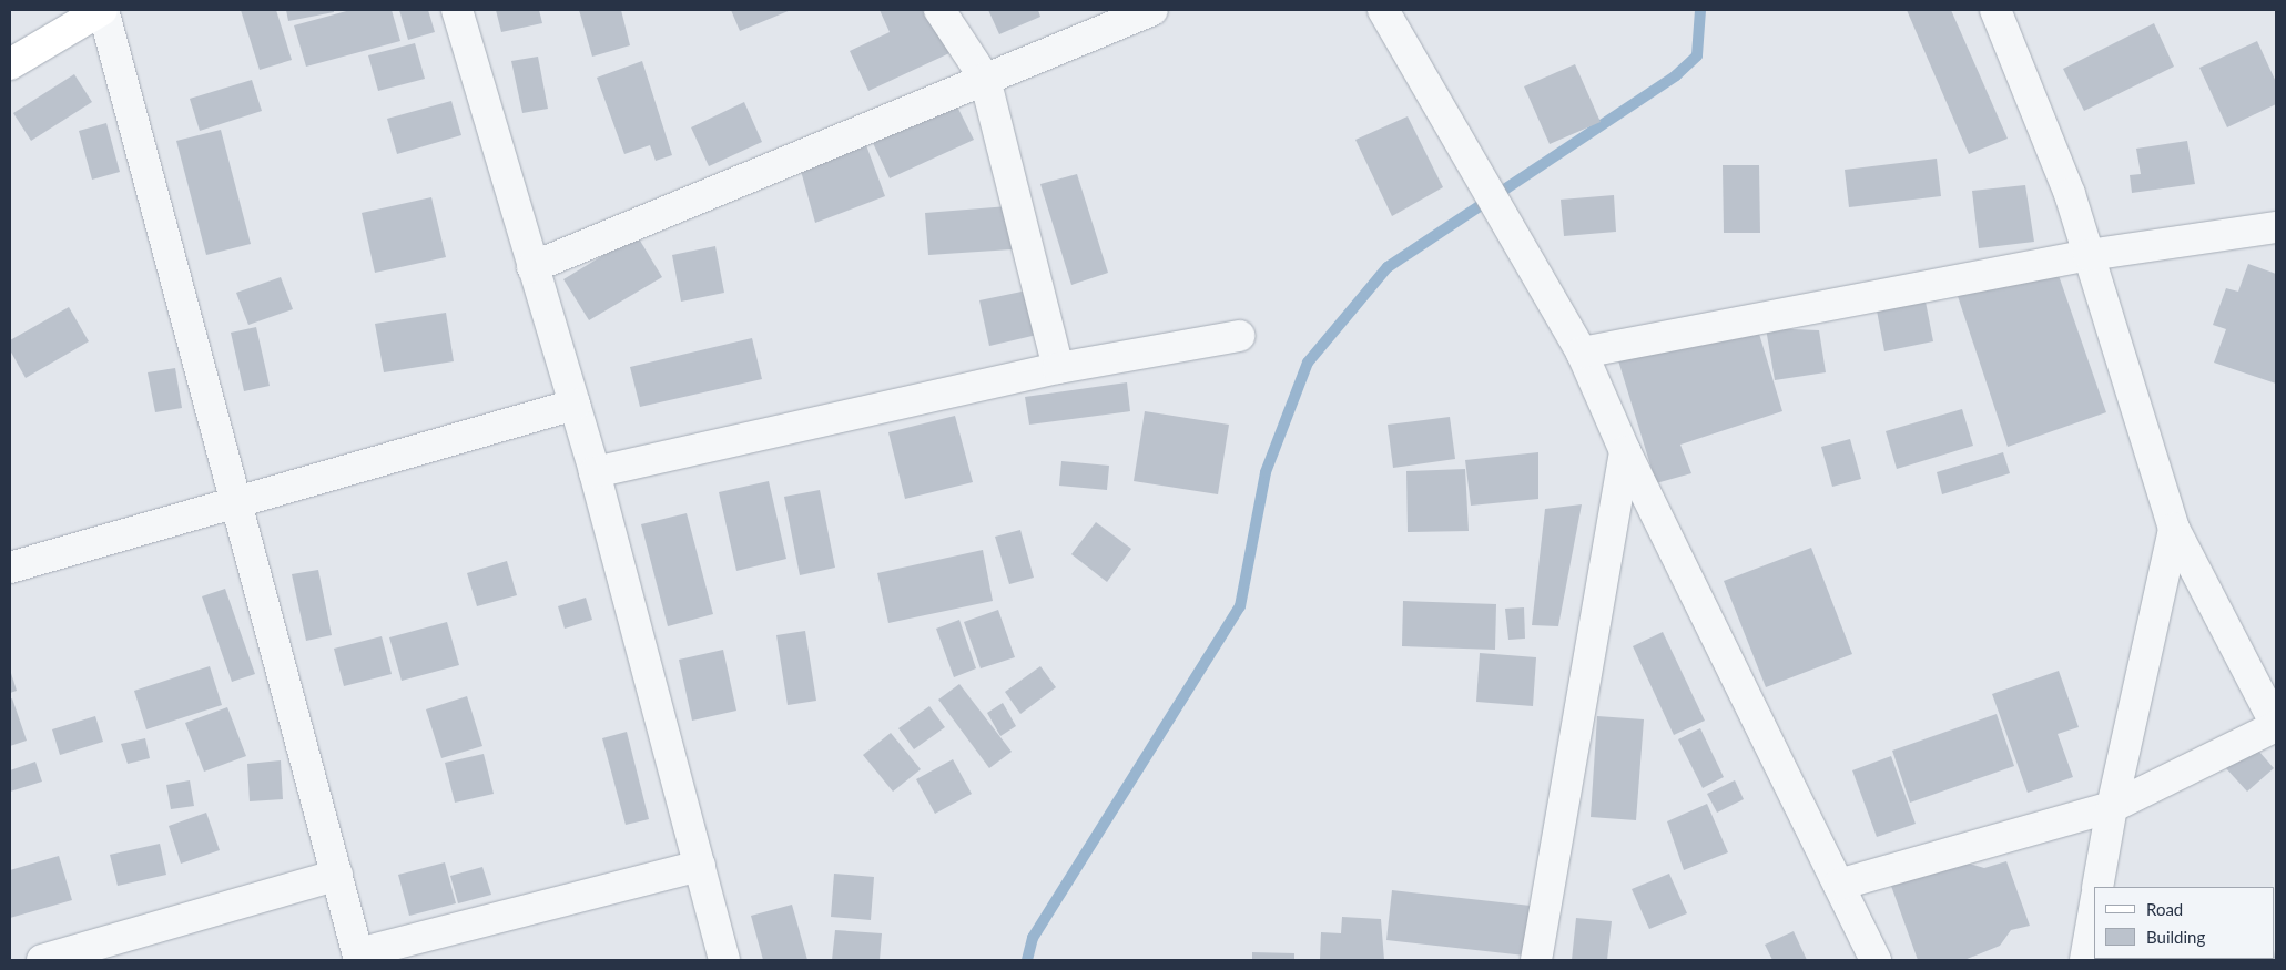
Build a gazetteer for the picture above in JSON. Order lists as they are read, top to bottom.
{
  "legend": ["Road", "Building"]
}
